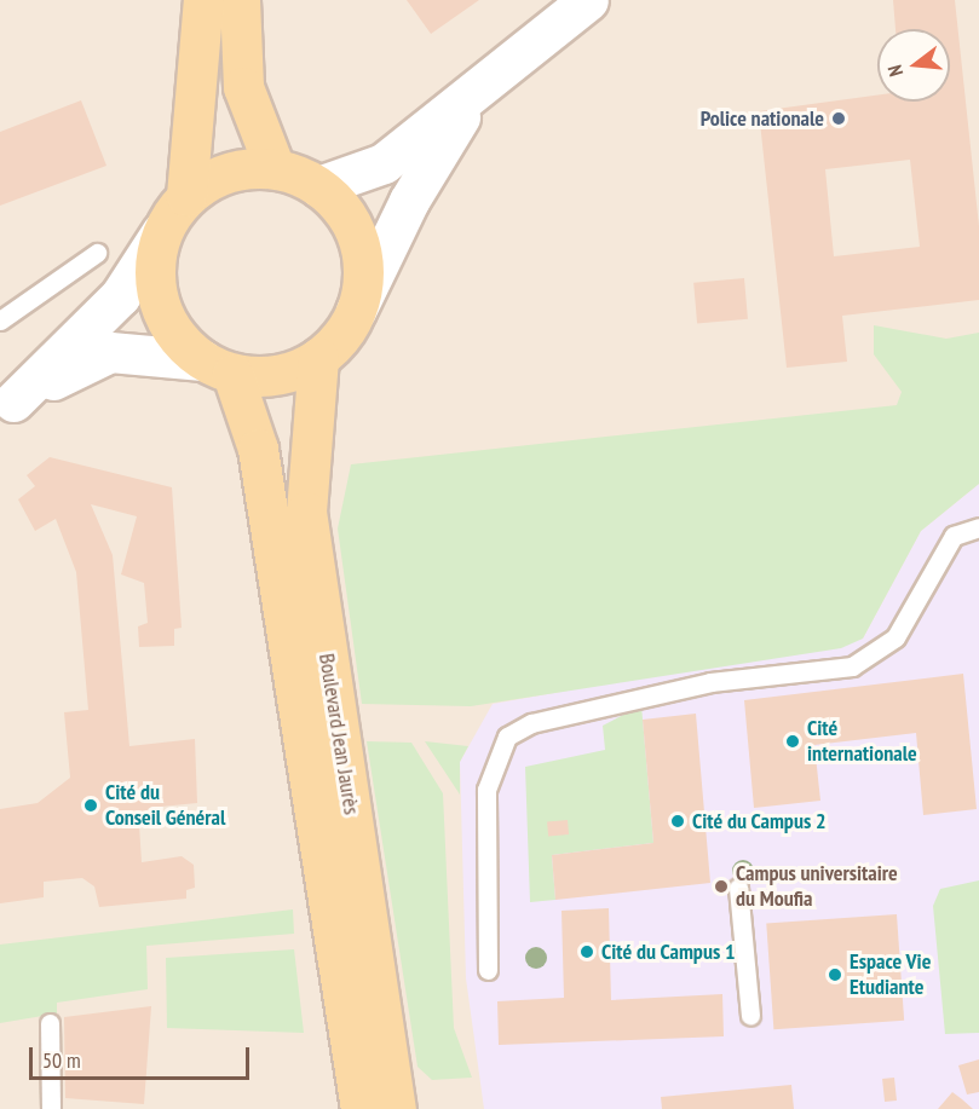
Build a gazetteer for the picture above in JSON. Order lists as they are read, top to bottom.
{
  "streets": {
    "main road": ["Boulevard Jean Jaurès"]
  },
  "places": [
    "Police nationale",
    "Cité internationale",
    "Cité du Conseil Général",
    "Cité du Campus 2",
    "Campus universitaire du Moufia",
    "Cité du Campus 1",
    "Espace Vie Etudiante"
  ],
  "scale_bar": "50 m",
  "north": "left"
}
